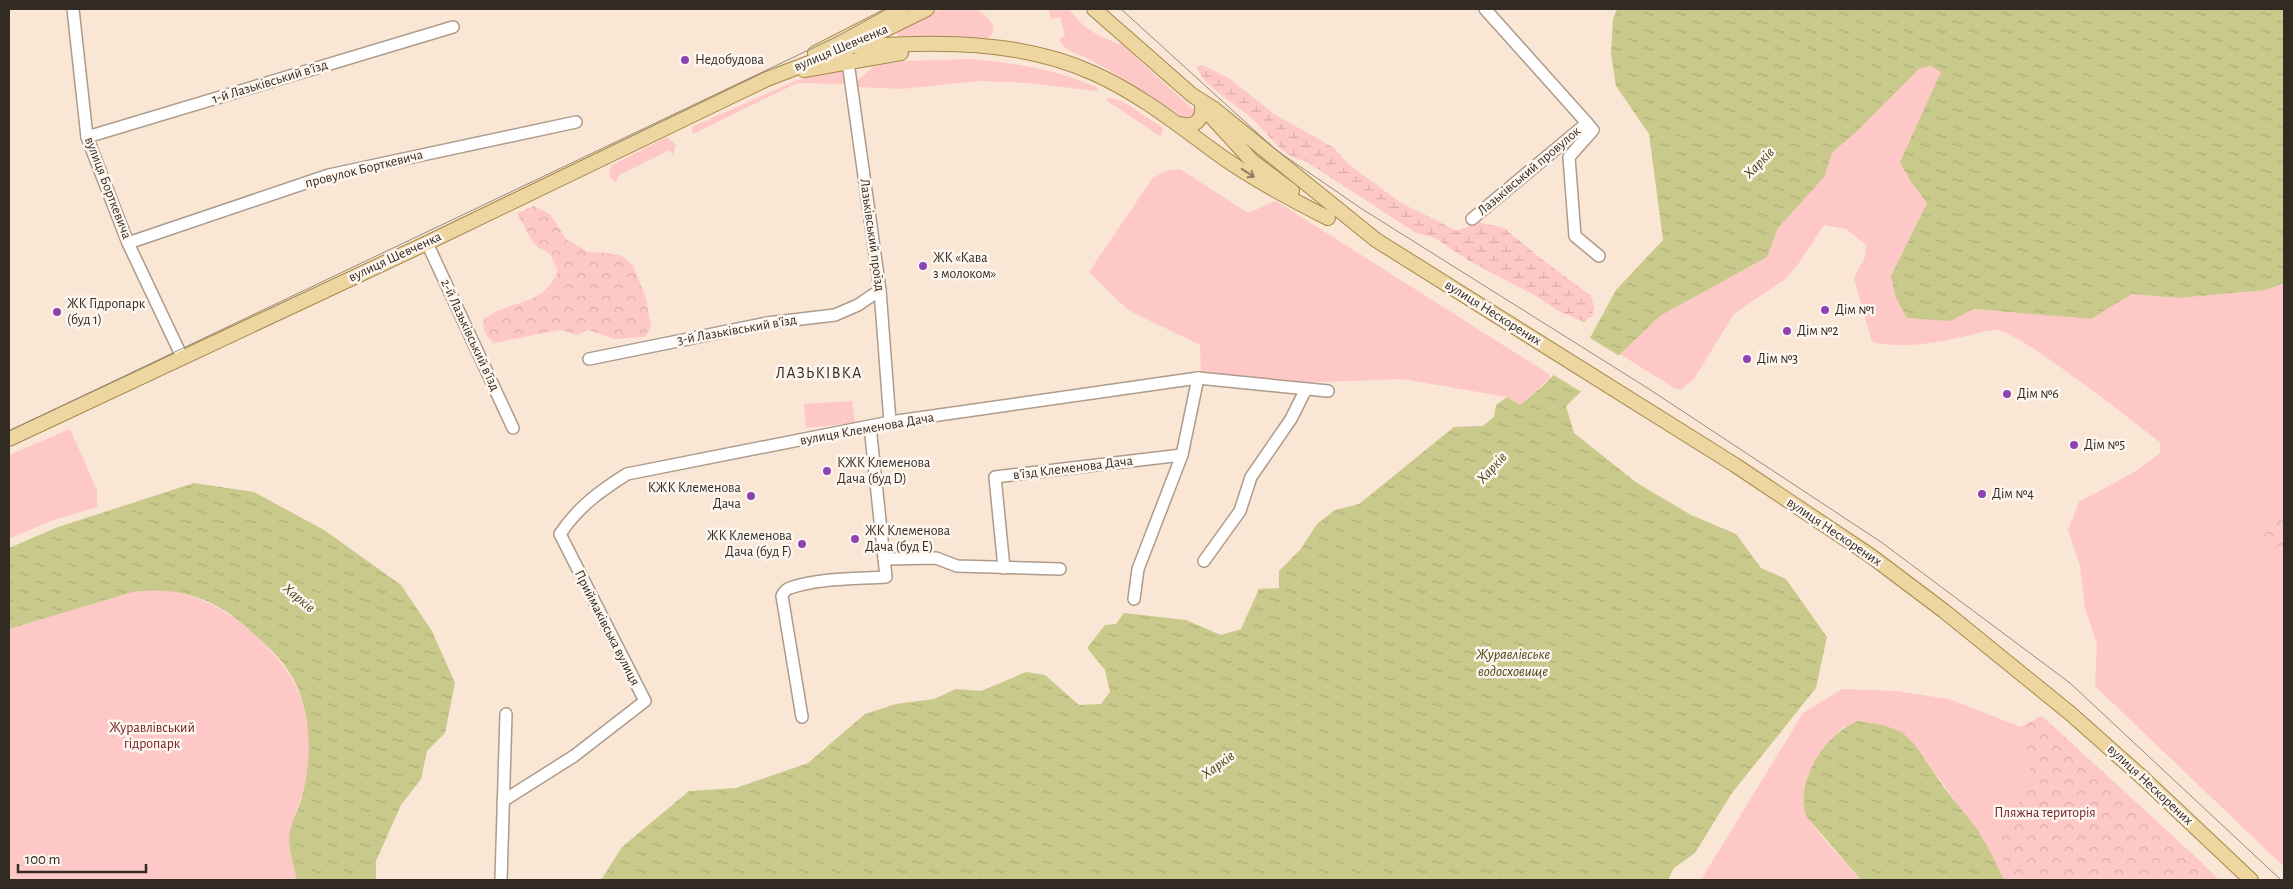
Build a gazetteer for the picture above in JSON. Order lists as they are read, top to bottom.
{
  "streets": {
    "main road": ["вулиця Шевченка", "вулиця Нескорених"],
    "street": [
      "1-й Лазьківський в’їзд",
      "провулок Борткевича",
      "Лазьківський провулок",
      "вулиця Борткевича",
      "Лазьківський проїзд",
      "3-й Лазьківський в’їзд",
      "2-й Лазьківський в’їзд",
      "вулиця Клеменова Дача",
      "в'їзд Клеменова Дача",
      "Приймаківська вулиця"
    ]
  },
  "crossings": [
    ["вулиця Шевченка", "вулиця Борткевича"],
    ["вулиця Шевченка", "Лазьківський проїзд"],
    ["вулиця Шевченка", "2-й Лазьківський в’їзд"],
    ["1-й Лазьківський в’їзд", "вулиця Борткевича"],
    ["провулок Борткевича", "вулиця Борткевича"],
    ["Лазьківський проїзд", "3-й Лазьківський в’їзд"],
    ["Лазьківський проїзд", "вулиця Клеменова Дача"],
    ["вулиця Клеменова Дача", "Приймаківська вулиця"]
  ],
  "districts": ["ЛАЗЬКІВКА"],
  "water": ["Харків", "Журавлівське водосховище"],
  "parks": ["Журавлівський гідропарк", "Пляжна територія"],
  "places": [
    "Недобудова",
    "ЖК «Кава з молоком»",
    "Дім №1",
    "ЖК Гідропарк (буд 1)",
    "Дім №2",
    "Дім №3",
    "Дім №6",
    "Дім №5",
    "КЖК Клеменова Дача (буд D)",
    "Дім №4",
    "КЖК Клеменова Дача",
    "ЖК Клеменова Дача (буд Е)",
    "ЖК Клеменова Дача (буд F)"
  ],
  "scale_bar": "100 m"
}
